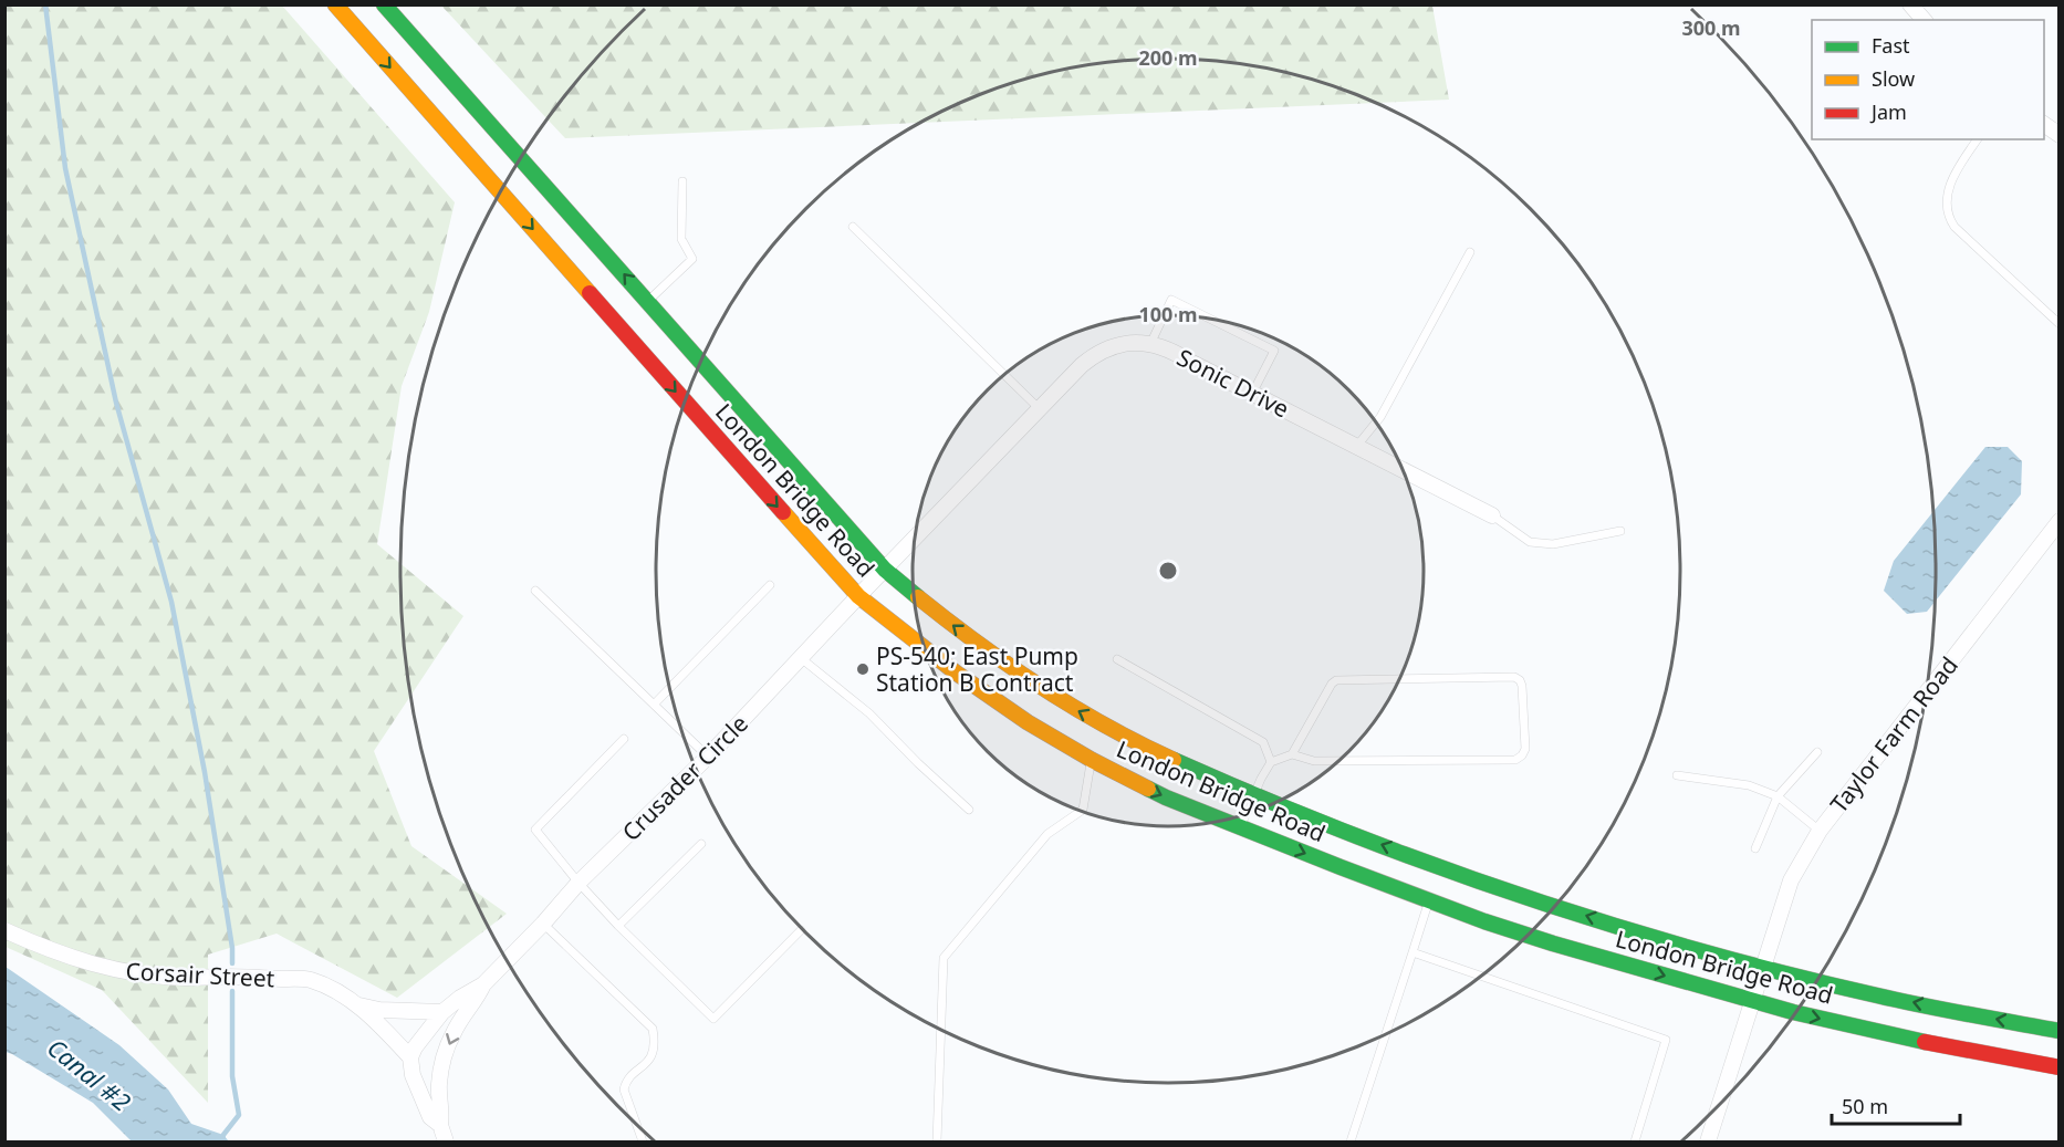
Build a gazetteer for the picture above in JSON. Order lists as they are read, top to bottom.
{
  "streets": {
    "main road": ["London Bridge Road"],
    "street": [
      "Sonic Drive",
      "Taylor Farm Road",
      "Crusader Circle",
      "Corsair Street"
    ]
  },
  "crossings": [
    ["Sonic Drive", "London Bridge Road"],
    ["Sonic Drive", "Crusader Circle"],
    ["London Bridge Road", "Taylor Farm Road"],
    ["London Bridge Road", "Crusader Circle"],
    ["Crusader Circle", "Corsair Street"]
  ],
  "water": ["Canal #2"],
  "places": ["PS-540; East Pump Station B Contract"],
  "legend": ["Fast", "Slow", "Jam"],
  "scale_bar": "50 m",
  "rings": ["300 m", "200 m", "100 m"]
}
